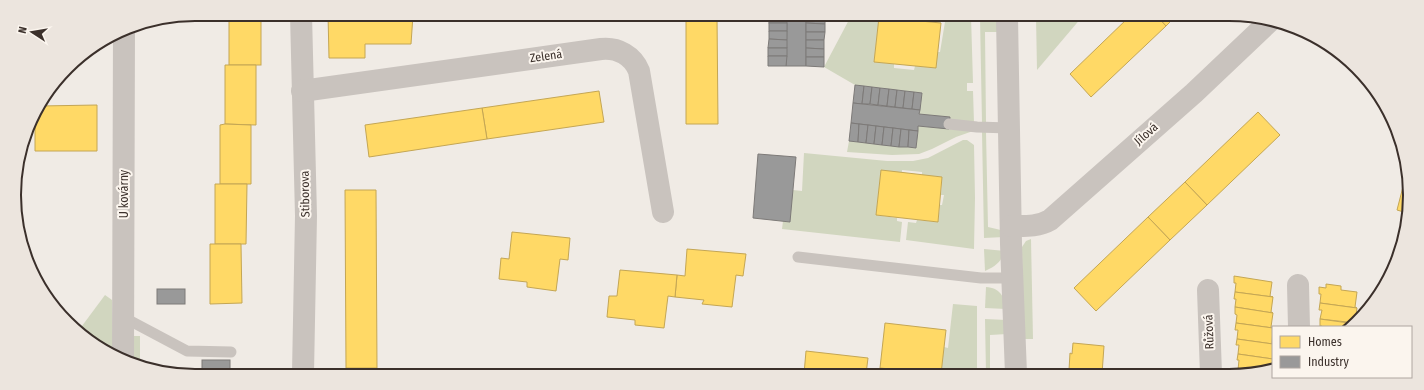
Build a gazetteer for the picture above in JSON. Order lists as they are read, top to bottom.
{
  "streets": {
    "street": [
      "Zelená",
      "Jílová",
      "U kovárny",
      "Stiborova",
      "Růžová"
    ]
  },
  "crossings": [
    ["Zelená", "Stiborova"]
  ],
  "legend": ["Homes", "Industry"],
  "north": "left"
}
